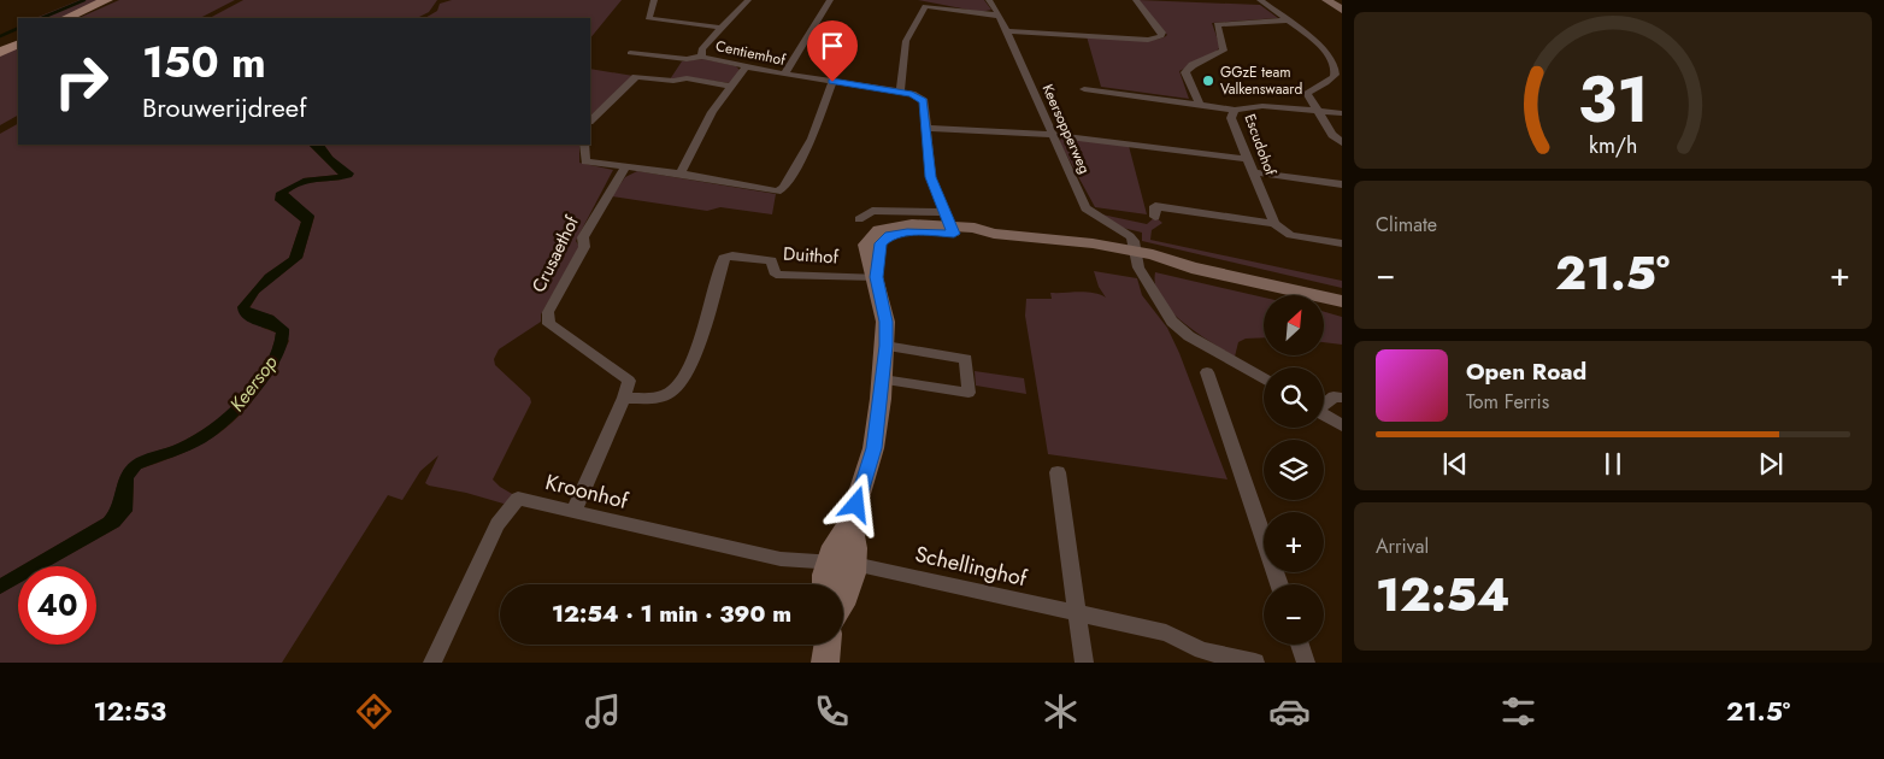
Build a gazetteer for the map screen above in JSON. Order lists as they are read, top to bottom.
{
  "streets": {
    "street": [
      "Centiemhof",
      "Keersopperweg",
      "Escudohof",
      "Crusaethof",
      "Duithof",
      "Kroonhof",
      "Schellinghof"
    ]
  },
  "crossings": [
    ["Crusaethof", "Duithof"],
    ["Kroonhof", "Schellinghof"]
  ],
  "water": ["Keersop"],
  "places": ["GGzE team Valkenswaard"],
  "north": "top right",
  "page": {
    "turn": ["150 m", "Brouwerijdreef"],
    "tile": [
      "Climate",
      ["Arrival", "12:54"]
    ],
    "heat": ["−", "21.5°", "+"],
    "map_buttons": ["+", "−"],
    "song": ["Open Road", "Tom Ferris"],
    "limit": "40",
    "trip": "12:54 · 1 min · 390 m",
    "tabs": ["12:53", "21.5°"],
    "gauge": ["31", "km/h"]
  }
}
